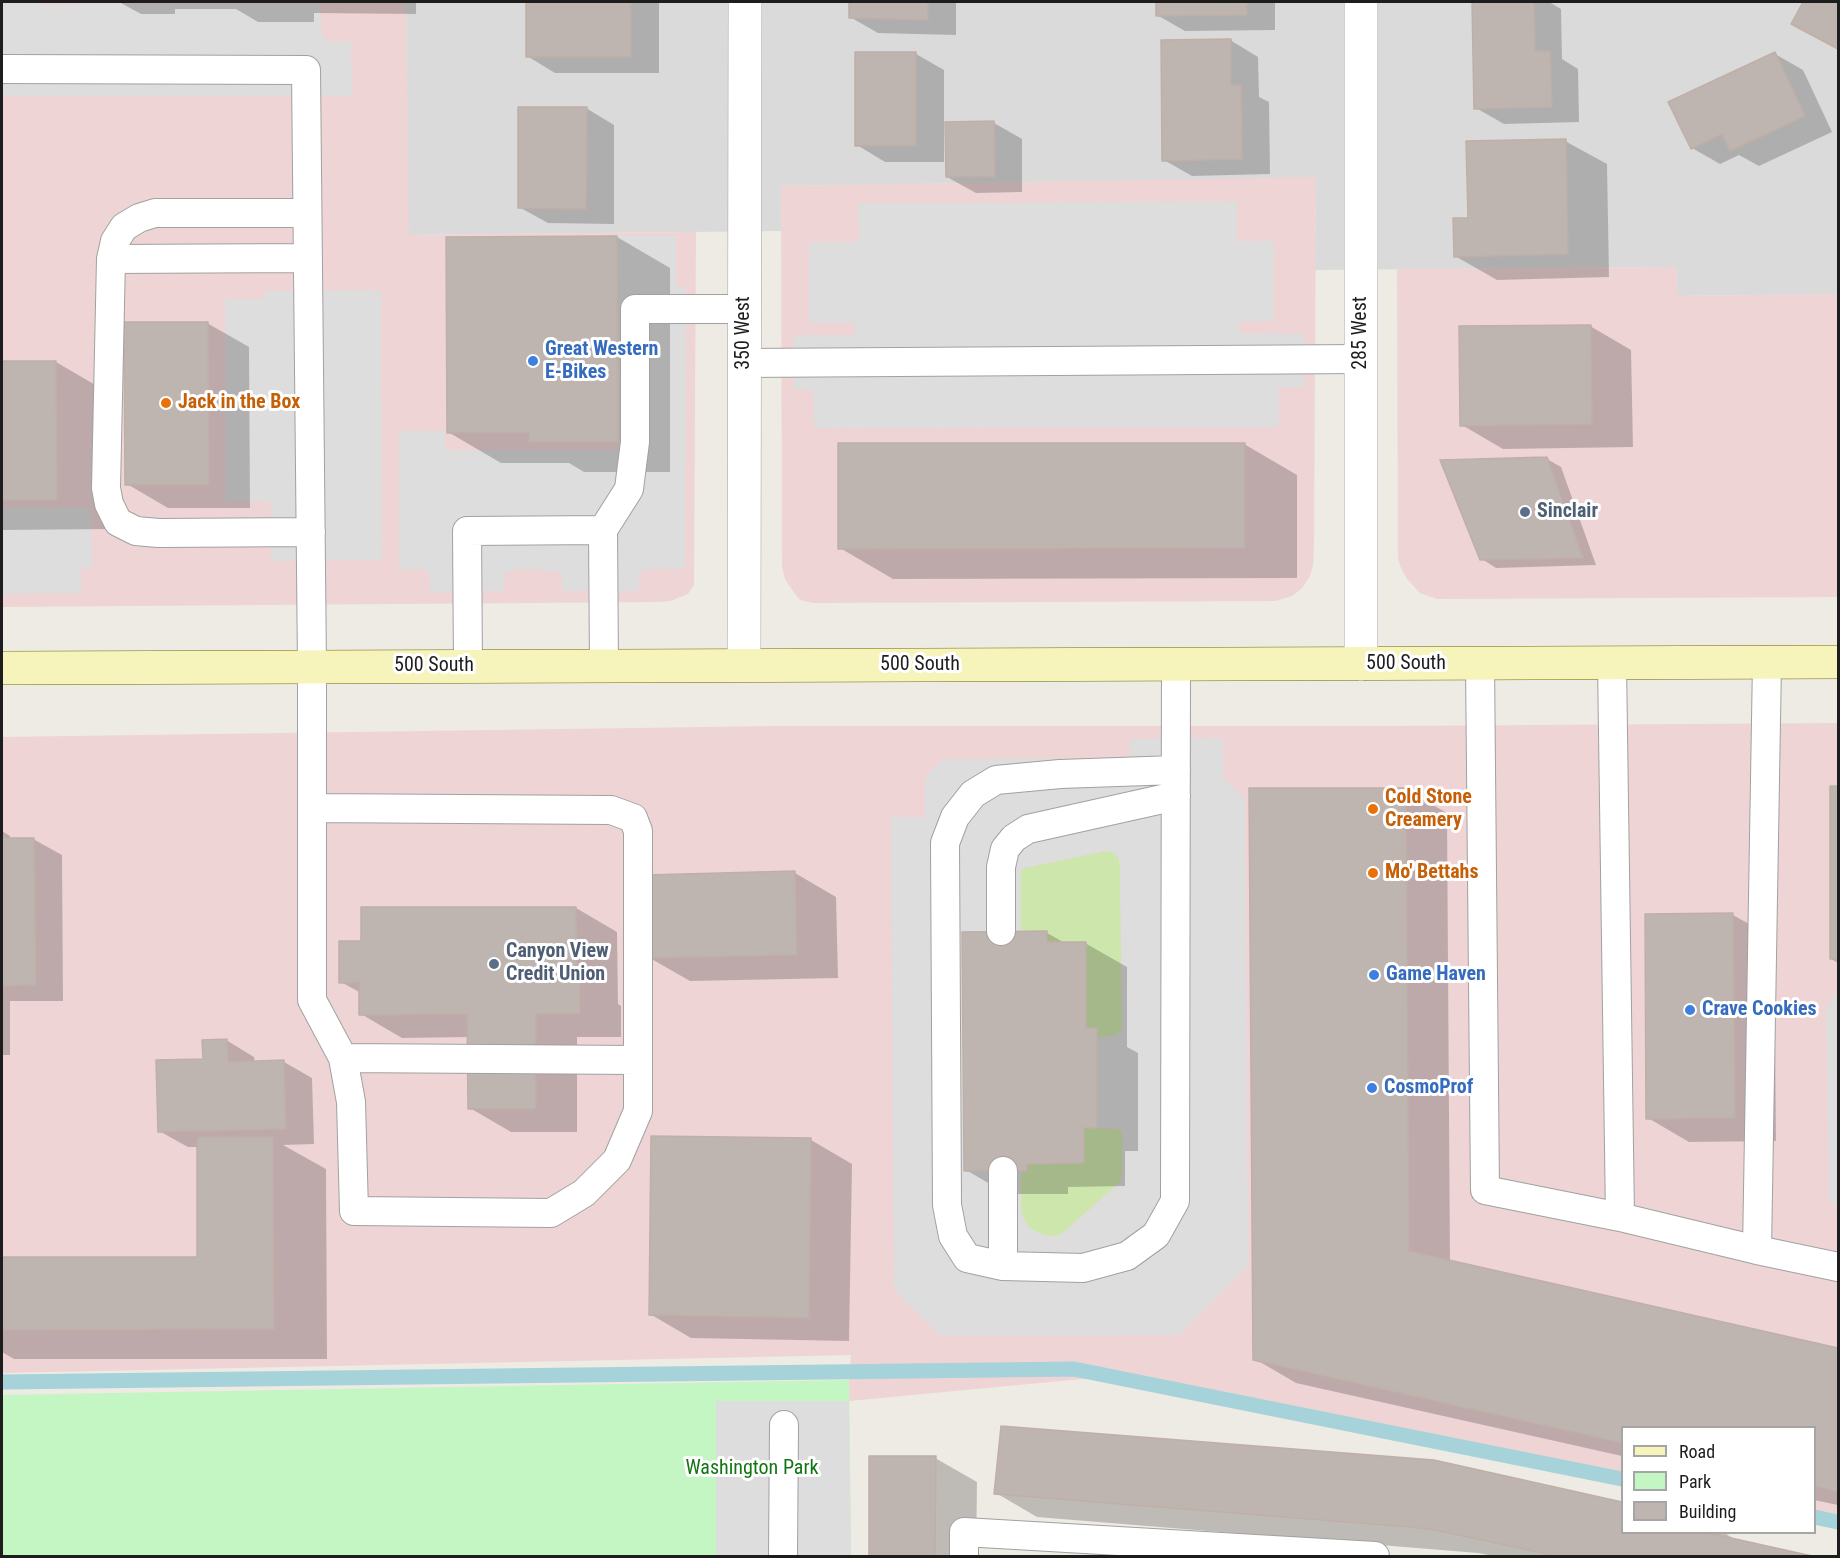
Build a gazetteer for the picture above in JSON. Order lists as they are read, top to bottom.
{
  "streets": {
    "main road": ["500 South"],
    "street": ["350 West", "285 West"]
  },
  "crossings": [
    ["350 West", "500 South"],
    ["285 West", "500 South"]
  ],
  "parks": ["Washington Park"],
  "places": [
    "Great Western E-Bikes",
    "Jack in the Box",
    "Sinclair",
    "Cold Stone Creamery",
    "Mo' Bettahs",
    "Canyon View Credit Union",
    "Game Haven",
    "Crave Cookies",
    "CosmoProf"
  ],
  "legend": ["Road", "Park", "Building"]
}
